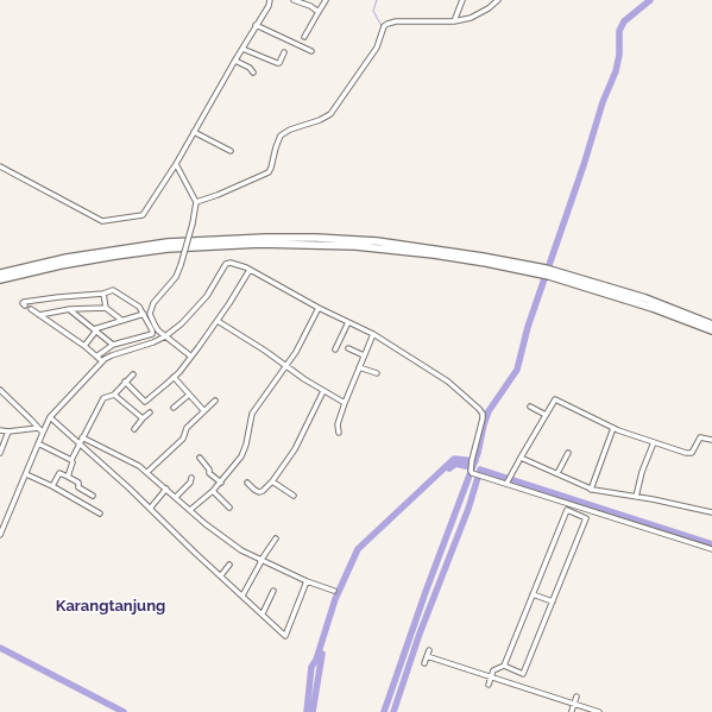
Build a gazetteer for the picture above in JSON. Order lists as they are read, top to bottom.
{
  "districts": ["Karangtanjung"]
}
